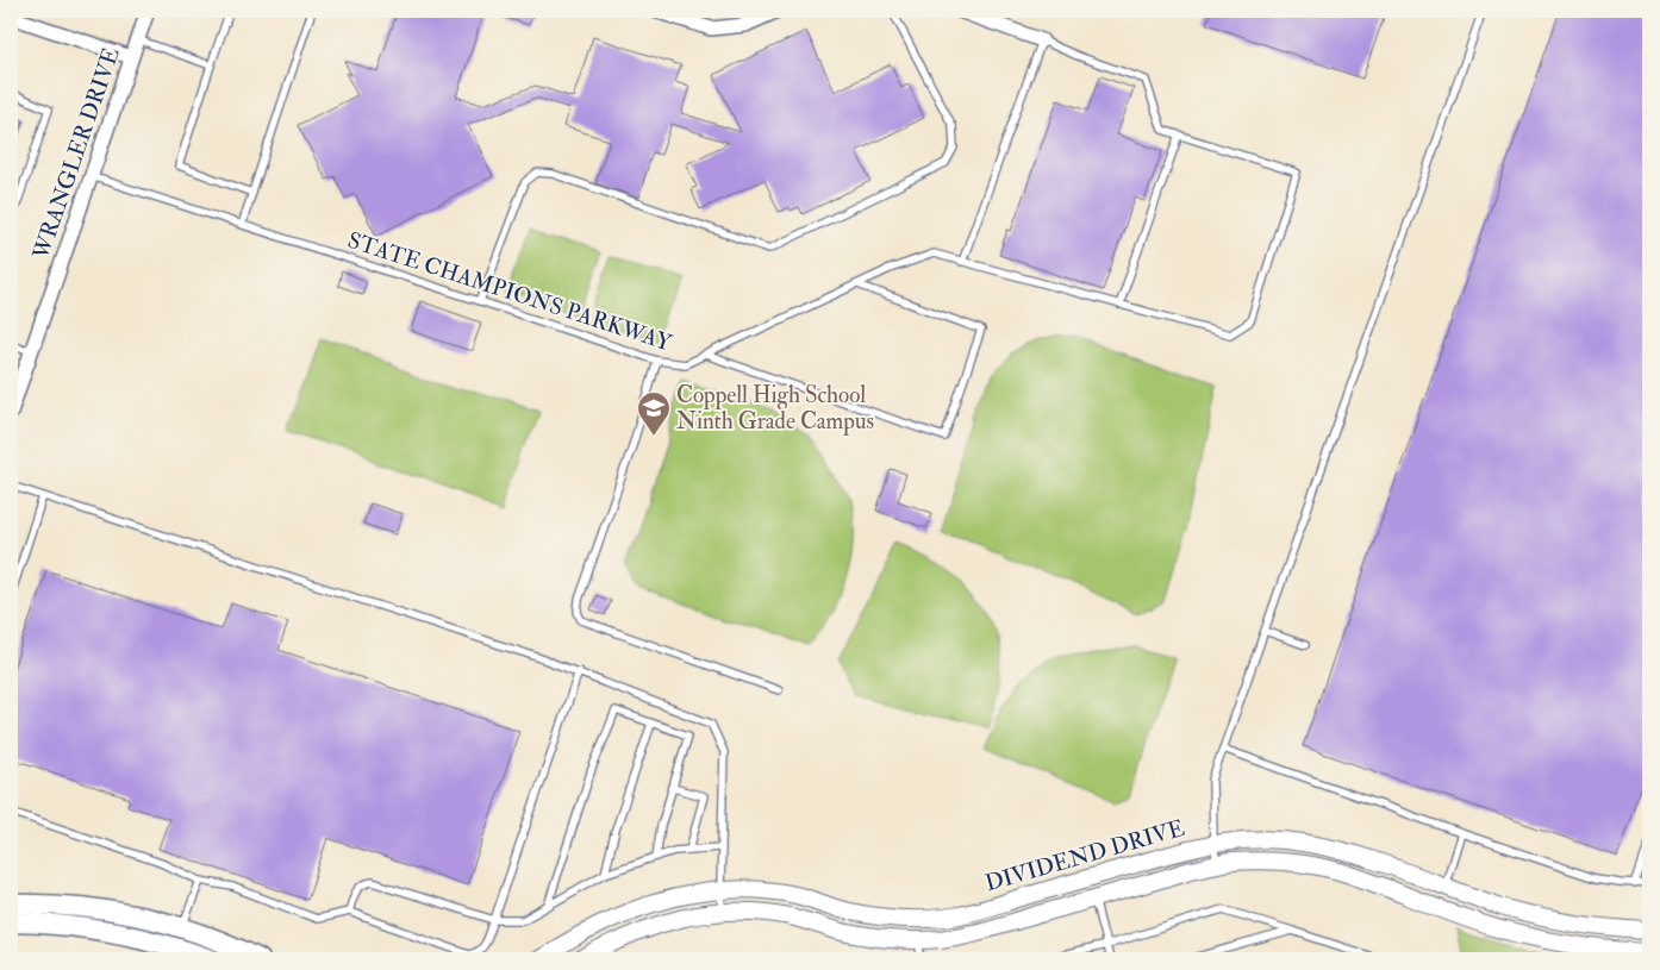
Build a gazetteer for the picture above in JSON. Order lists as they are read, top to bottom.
{
  "streets": {
    "street": ["WRANGLER DRIVE", "DIVIDEND DRIVE"],
    "lane": ["STATE CHAMPIONS PARKWAY"]
  },
  "crossings": [
    ["WRANGLER DRIVE", "STATE CHAMPIONS PARKWAY"]
  ],
  "places": {
    "school or university": ["Coppell High School Ninth Grade Campus"]
  }
}
